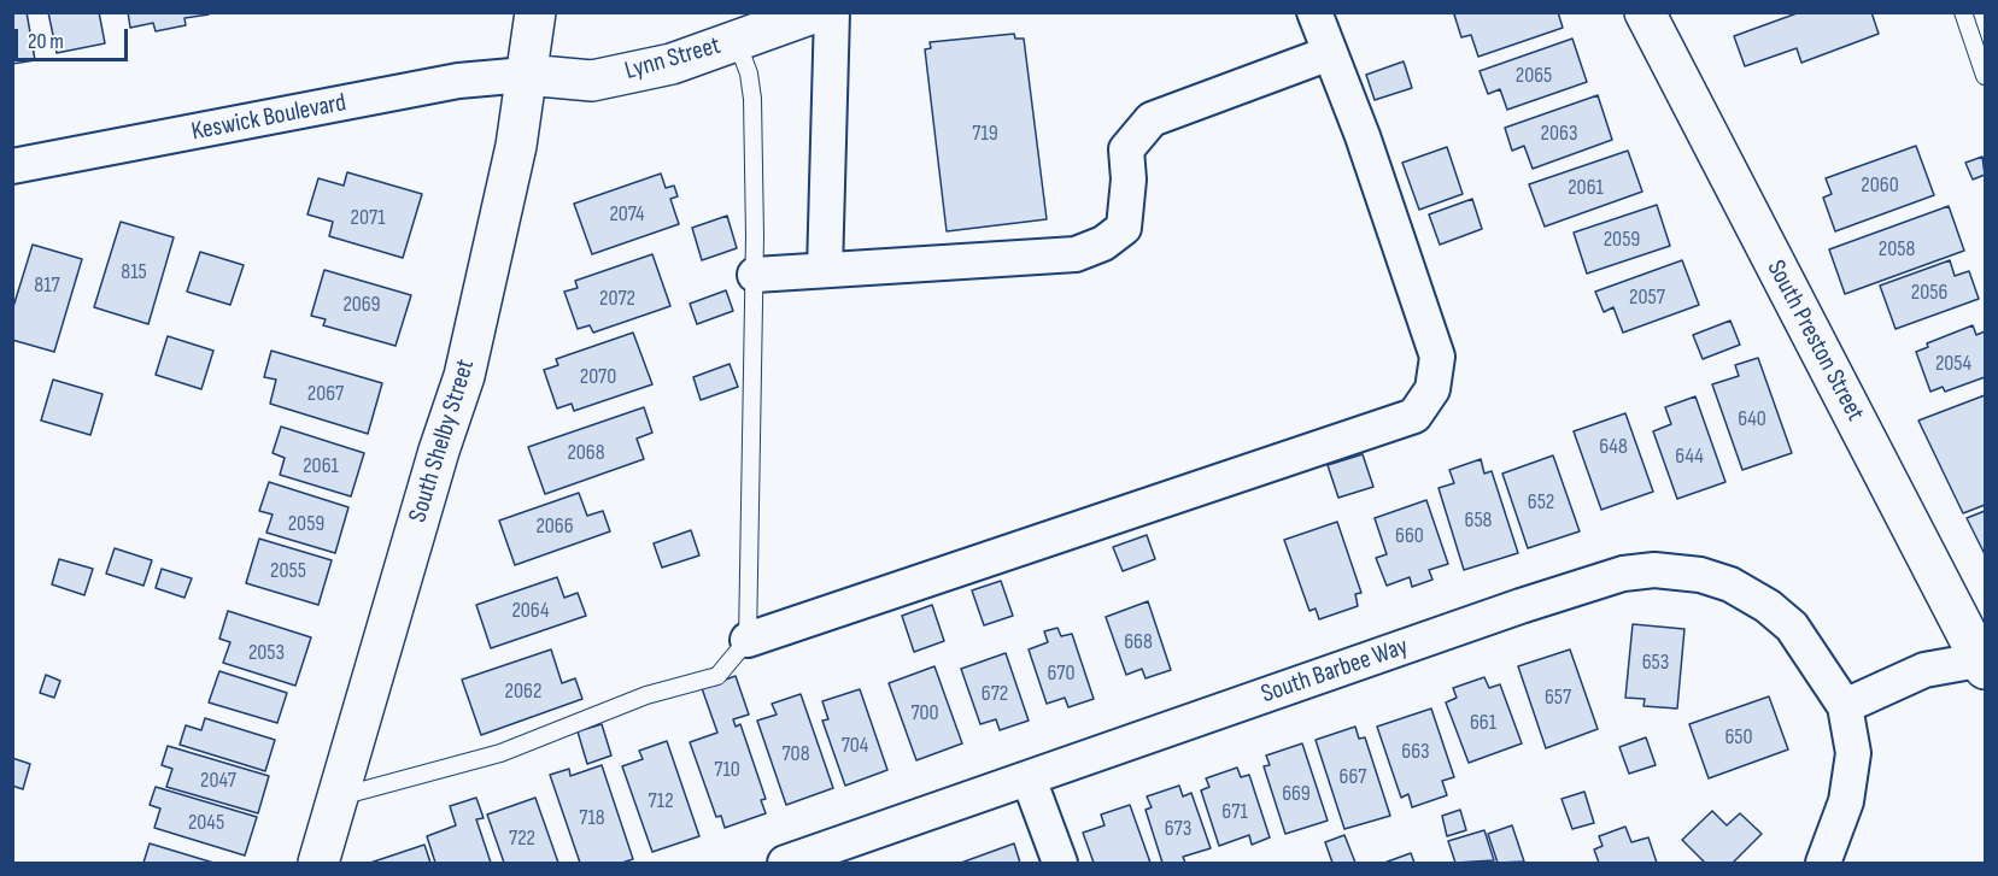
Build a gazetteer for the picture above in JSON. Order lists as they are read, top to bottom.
{
  "streets": {
    "main road": ["Lynn Street", "South Preston Street", "South Shelby Street"],
    "street": ["Keswick Boulevard", "South Barbee Way"]
  },
  "crossings": [
    ["Lynn Street", "Keswick Boulevard"],
    ["Lynn Street", "South Shelby Street"],
    ["Keswick Boulevard", "South Shelby Street"]
  ],
  "house_numbers": [
    "2065",
    "719",
    "2063",
    "2060",
    "2061",
    "2074",
    "2071",
    "2059",
    "2058",
    "815",
    "817",
    "2056",
    "2057",
    "2072",
    "2069",
    "2054",
    "2070",
    "2067",
    "640",
    "648",
    "2068",
    "644",
    "2061",
    "652",
    "658",
    "2059",
    "2066",
    "660",
    "2055",
    "2064",
    "668",
    "2053",
    "653",
    "670",
    "2062",
    "672",
    "657",
    "700",
    "661",
    "650",
    "704",
    "663",
    "708",
    "710",
    "667",
    "2047",
    "669",
    "712",
    "671",
    "718",
    "2045",
    "673",
    "722"
  ],
  "scale_bar": "20 m"
}
